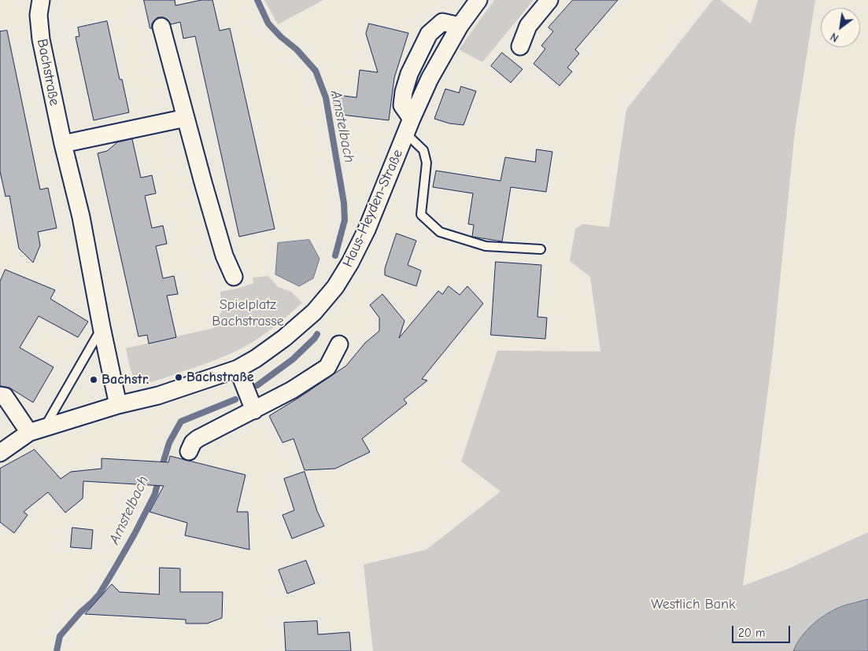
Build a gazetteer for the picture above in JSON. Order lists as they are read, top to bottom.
{
  "streets": {
    "street": ["Bachstraße", "Haus-Heyden-Straße"]
  },
  "crossings": [
    ["Bachstraße", "Haus-Heyden-Straße"]
  ],
  "water": ["Amstelbach"],
  "parks": ["Spielplatz Bachstrasse", "Westlich Bank"],
  "places": ["Bachstraße", "Bachstr."],
  "scale_bar": "20 m",
  "north": "bottom left"
}
